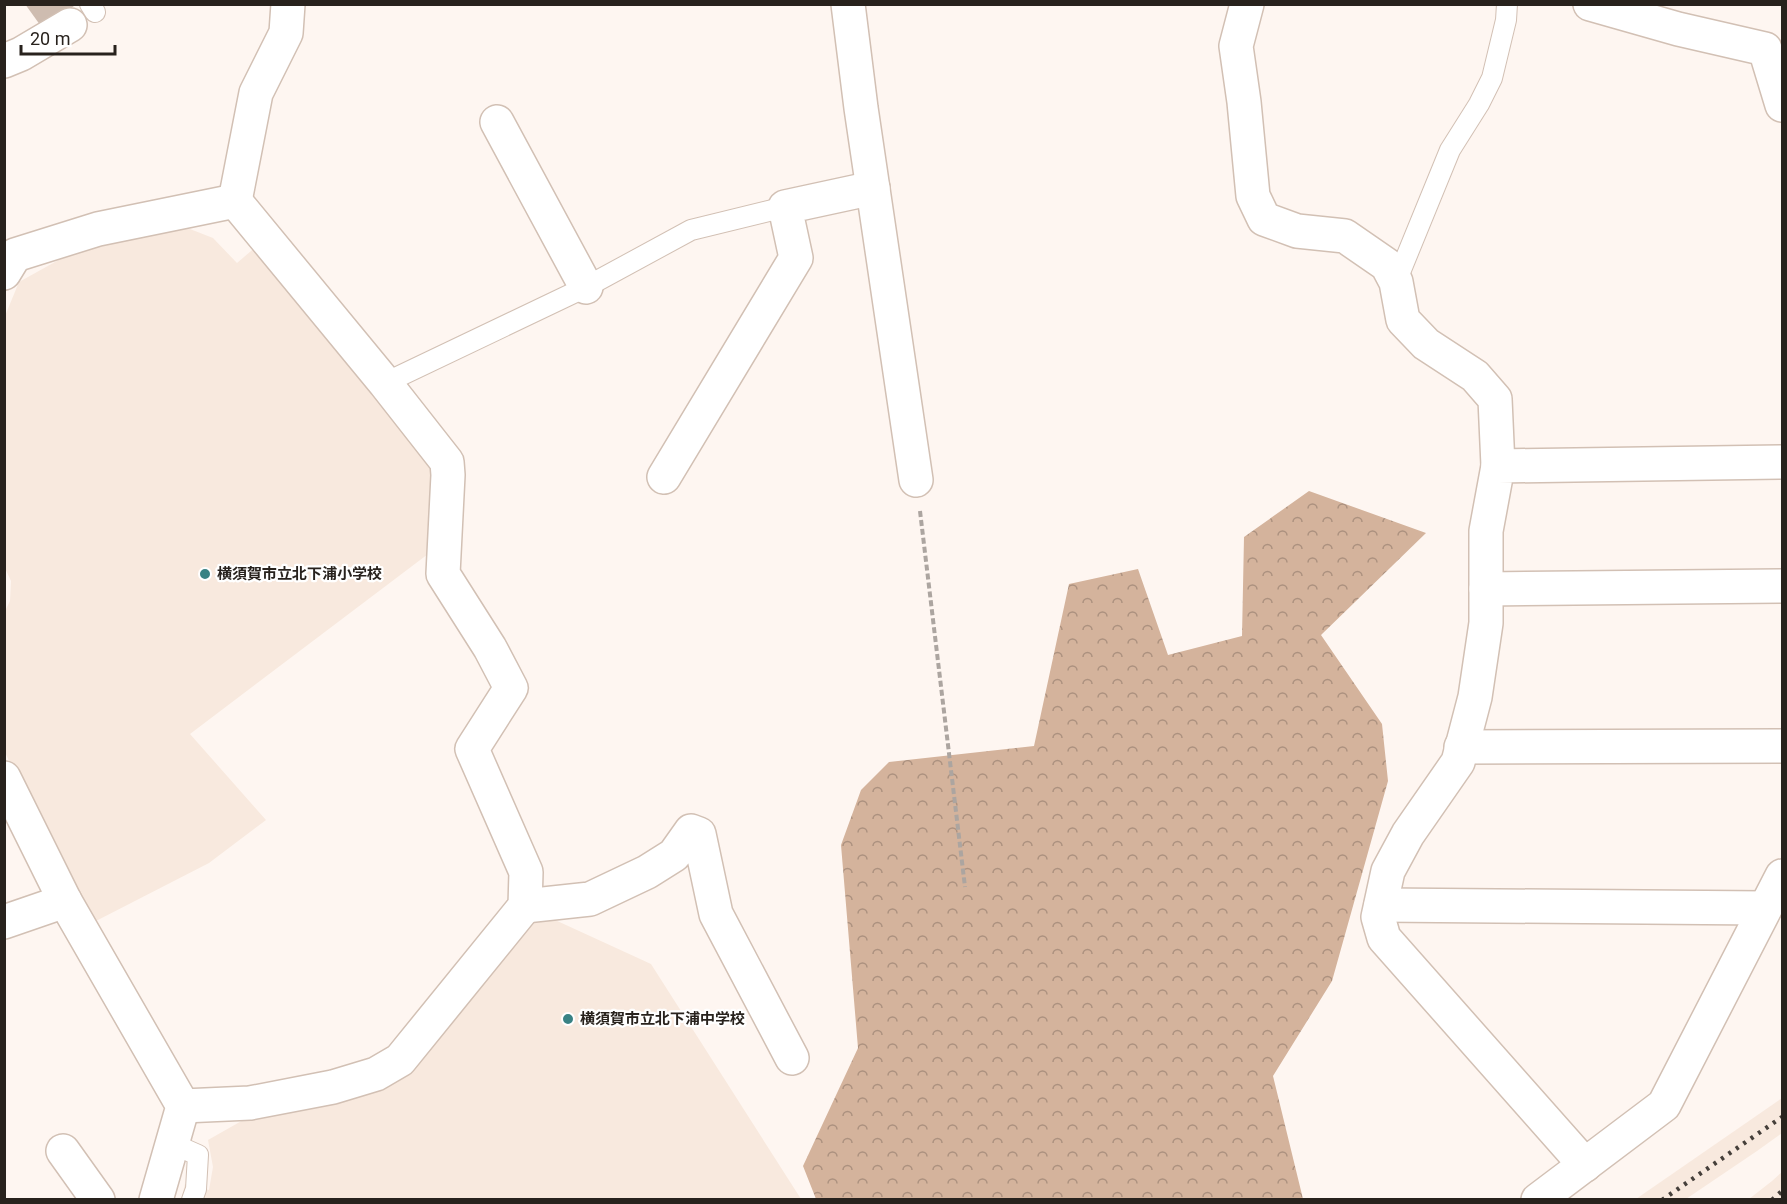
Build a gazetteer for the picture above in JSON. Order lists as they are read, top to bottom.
{
  "places": ["横須賀市立北下浦小学校", "横須賀市立北下浦中学校"],
  "scale_bar": "20 m"
}
